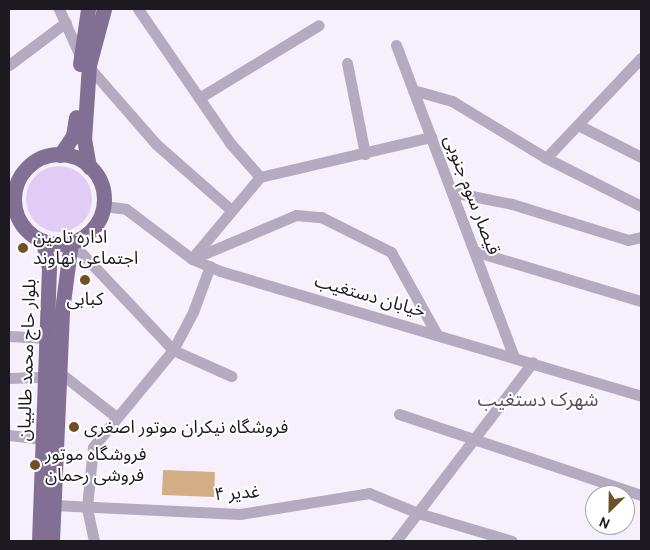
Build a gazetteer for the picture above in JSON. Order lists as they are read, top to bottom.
{
  "streets": {
    "main road": ["بلوار حاج محمد طالبیان"],
    "street": ["قیصار سوم جنوبی", "خیابان دستغیب", "غدیر ۴"]
  },
  "crossings": [
    ["قیصار سوم جنوبی", "خیابان دستغیب"],
    ["خیابان دستغیب", "بلوار حاج محمد طالبیان"],
    ["بلوار حاج محمد طالبیان", "غدیر ۴"]
  ],
  "districts": ["شهرک دستغیب"],
  "places": [
    "اداره تامین اجتماعی نهاوند",
    "کبابی",
    "فروشگاه نیکران موتور اصغری",
    "فروشگاه موتور فروشی رحمان"
  ],
  "north": "bottom left"
}
